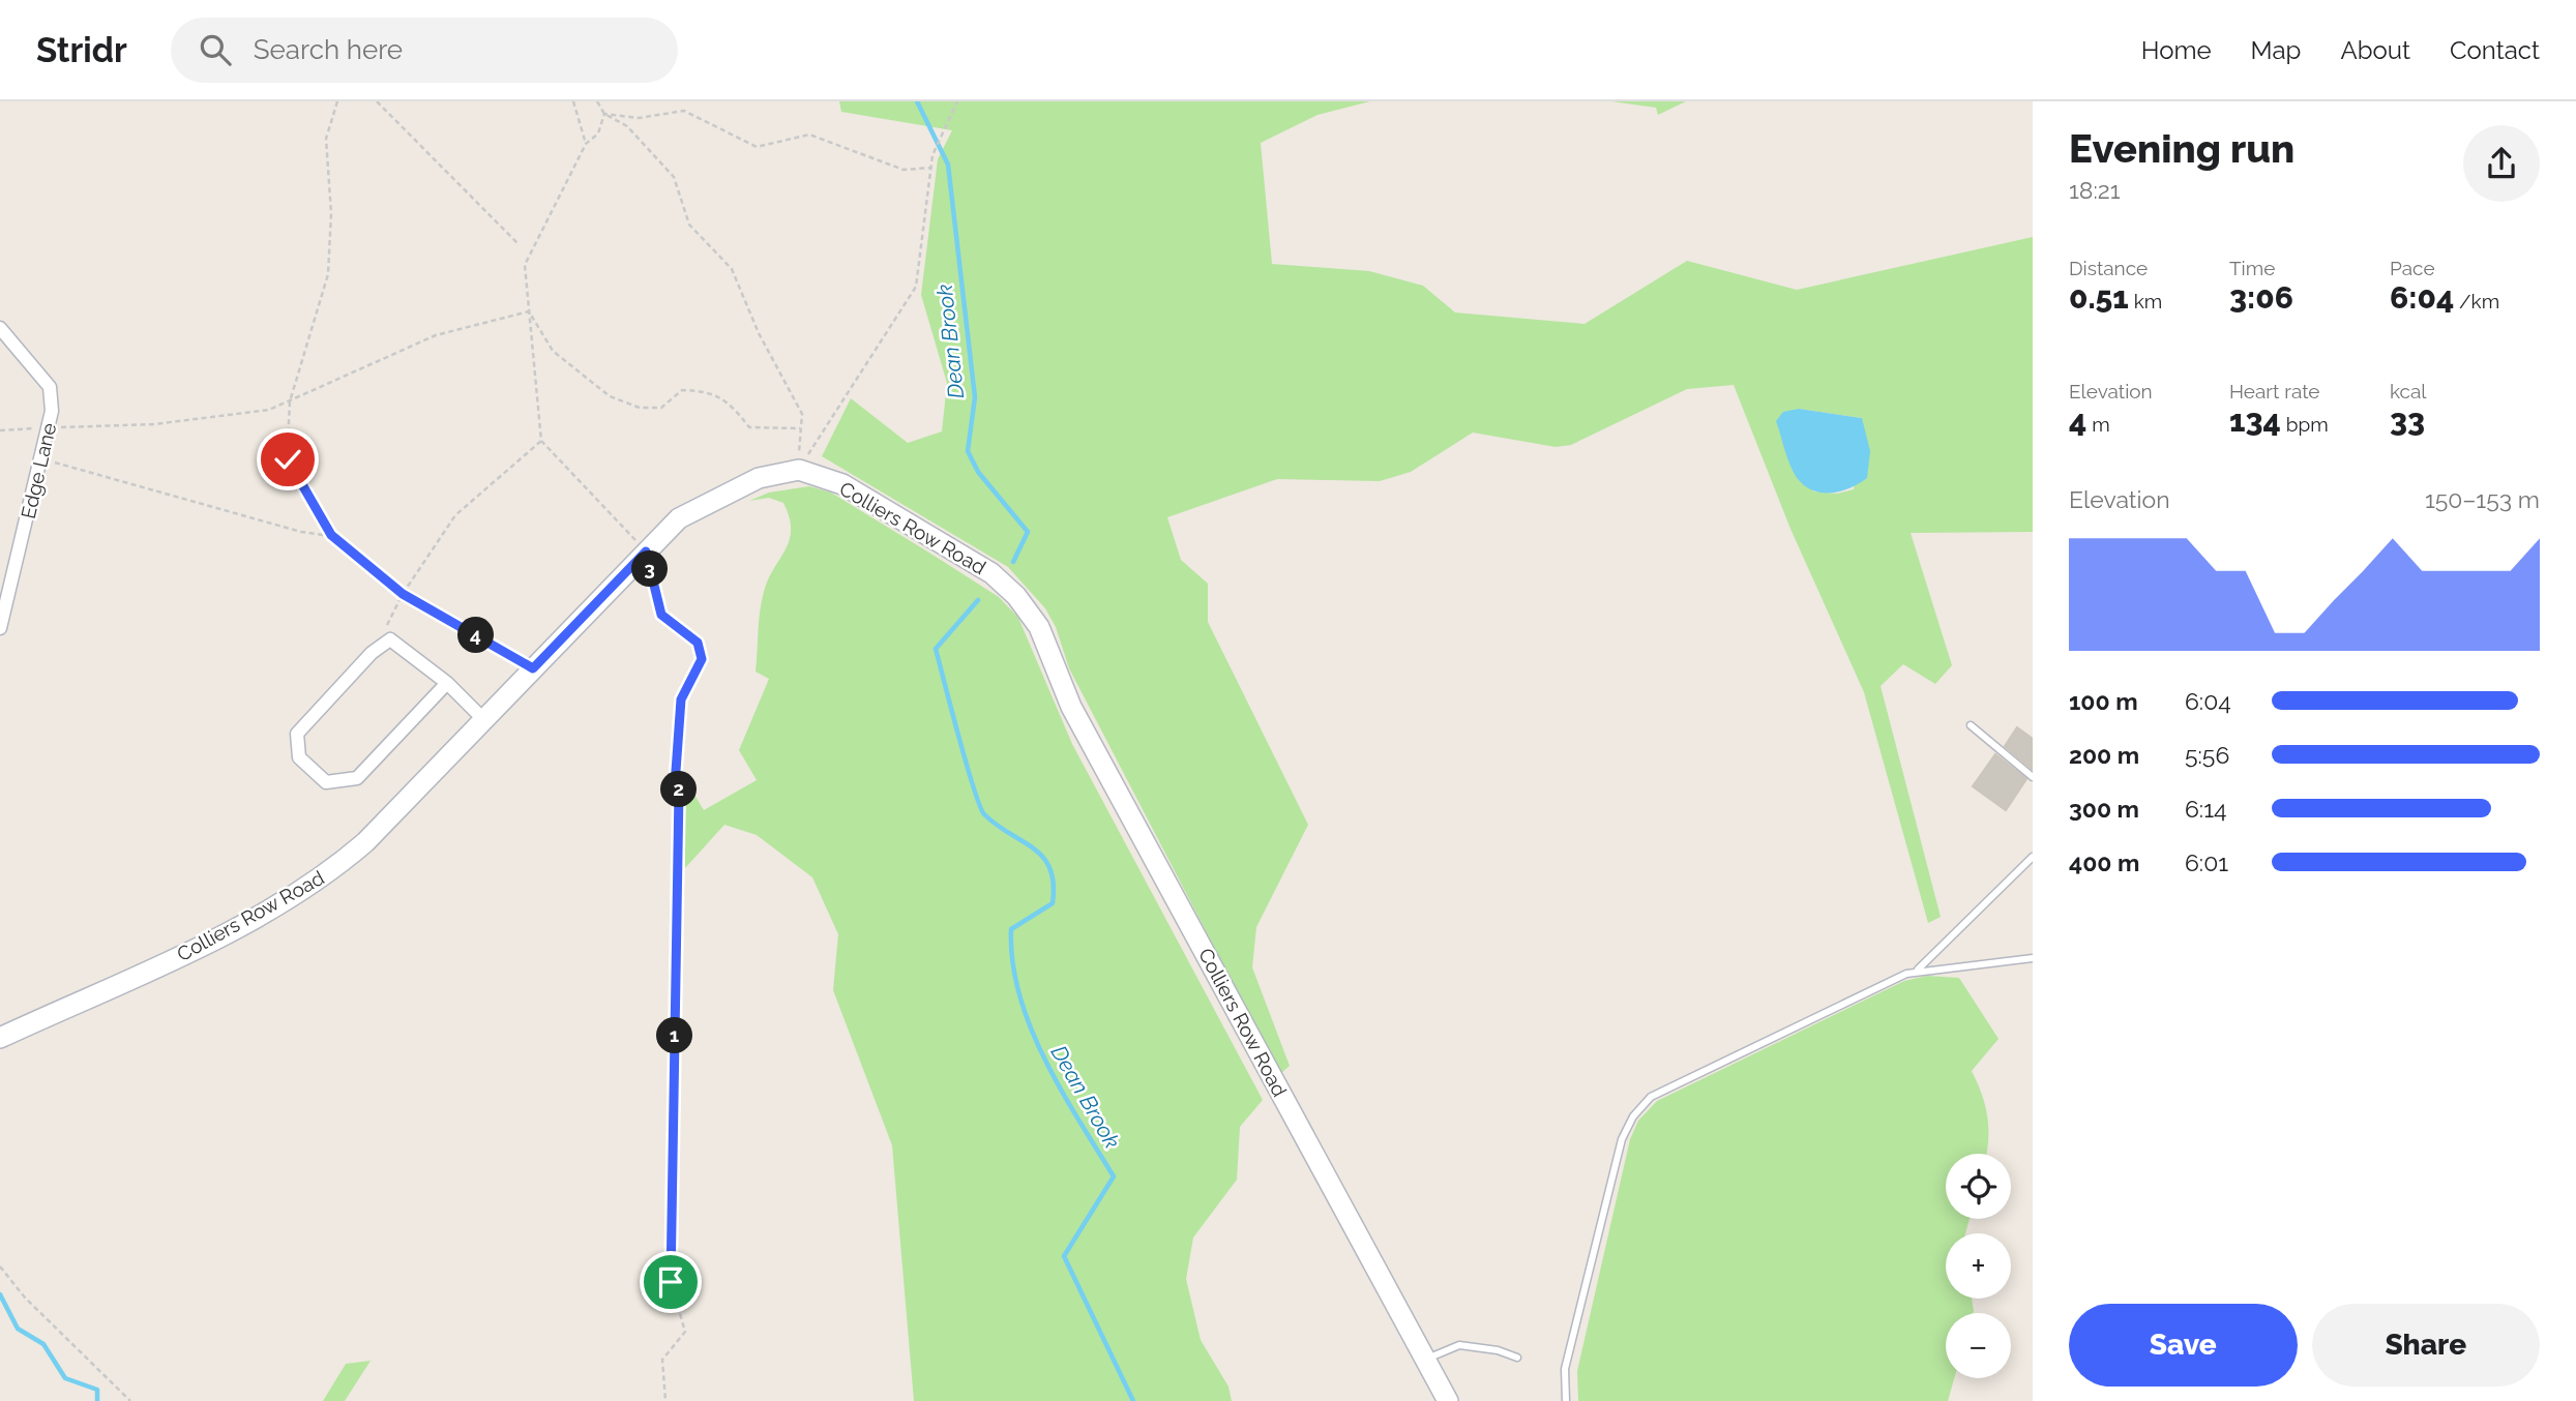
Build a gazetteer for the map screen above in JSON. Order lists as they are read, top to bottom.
{
  "streets": {
    "street": ["Edge Lane", "Colliers Row Road"]
  },
  "water": ["Dean Brook"],
  "page": {
    "header": "Stridr",
    "search": "Search here",
    "nav": [
      "Home",
      "Map",
      "About",
      "Contact"
    ],
    "heading": ["Evening run", "18:21"],
    "stats": [
      ["Distance", "0.51 km"],
      ["Time", "3:06"],
      ["Pace", "6:04 /km"],
      ["Elevation", "4 m"],
      ["Heart rate", "134 bpm"],
      ["kcal", "33"]
    ],
    "chart": ["Elevation", "150–153 m"],
    "pins": [
      "3",
      "4",
      "2",
      "1"
    ],
    "list": [
      {
        "name": "100 m",
        "note": "6:04"
      },
      {
        "name": "200 m",
        "note": "5:56"
      },
      {
        "name": "300 m",
        "note": "6:14"
      },
      {
        "name": "400 m",
        "note": "6:01"
      }
    ],
    "map_buttons": ["+", "−"],
    "buttons": ["Save", "Share"]
  }
}
